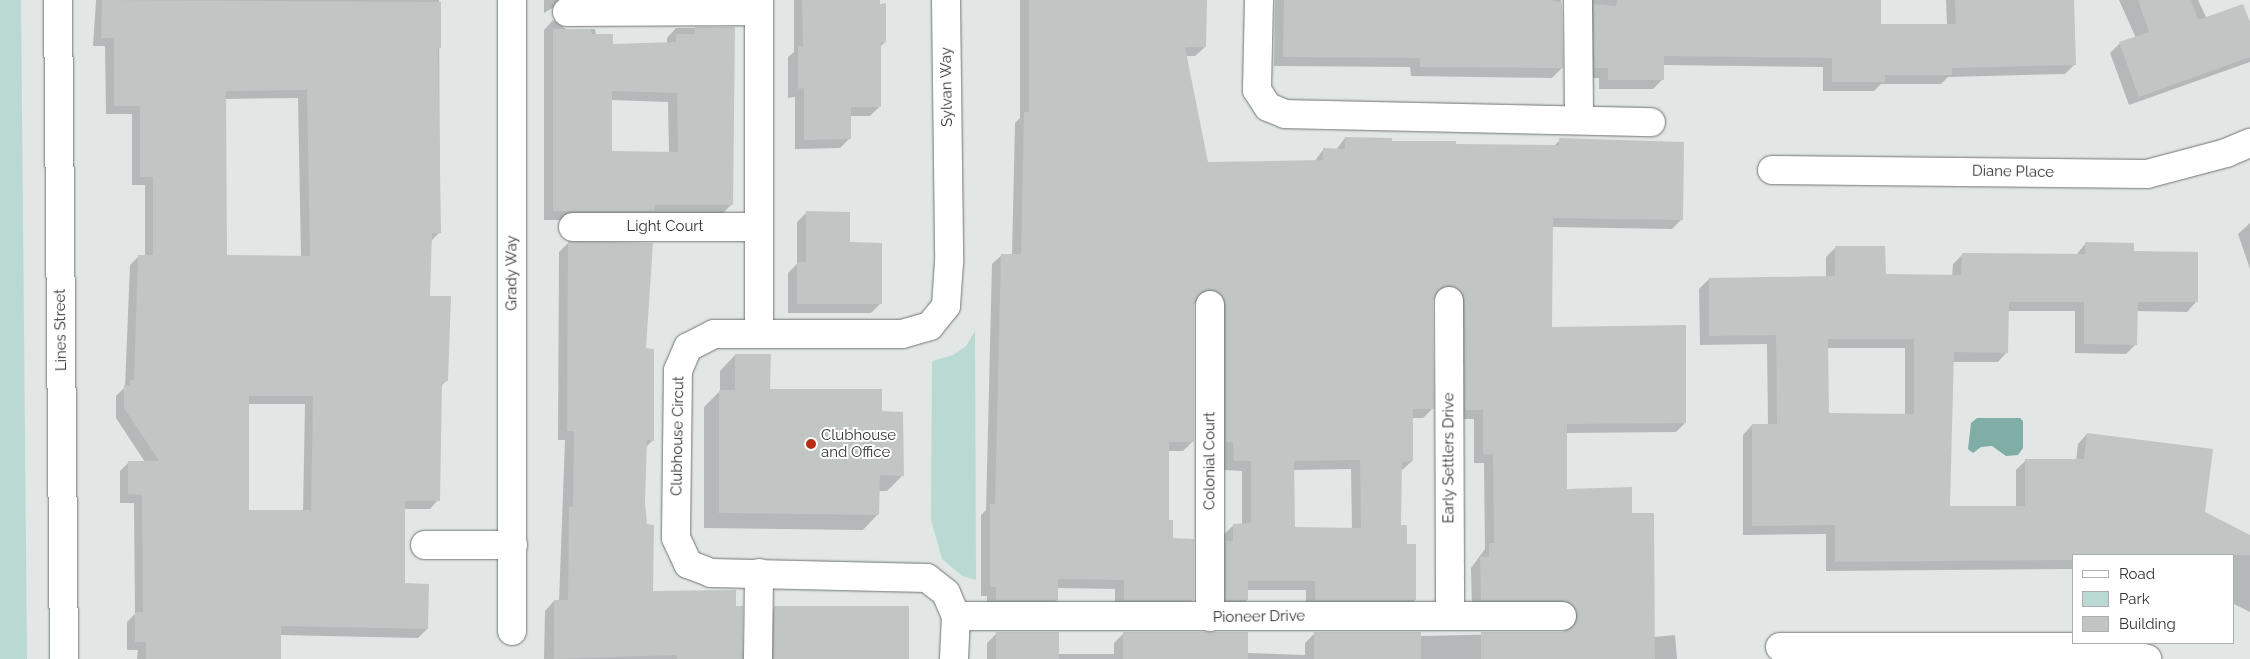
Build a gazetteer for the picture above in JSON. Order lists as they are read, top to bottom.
{
  "streets": {
    "street": [
      "Sylvan Way",
      "Diane Place",
      "Light Court",
      "Grady Way",
      "Lines Street",
      "Clubhouse Circut",
      "Early Settlers Drive",
      "Colonial Court",
      "Pioneer Drive"
    ]
  },
  "crossings": [
    ["Sylvan Way", "Clubhouse Circut"],
    ["Clubhouse Circut", "Pioneer Drive"],
    ["Early Settlers Drive", "Pioneer Drive"],
    ["Colonial Court", "Pioneer Drive"]
  ],
  "places": ["Clubhouse and Office"],
  "legend": ["Road", "Park", "Building"]
}
